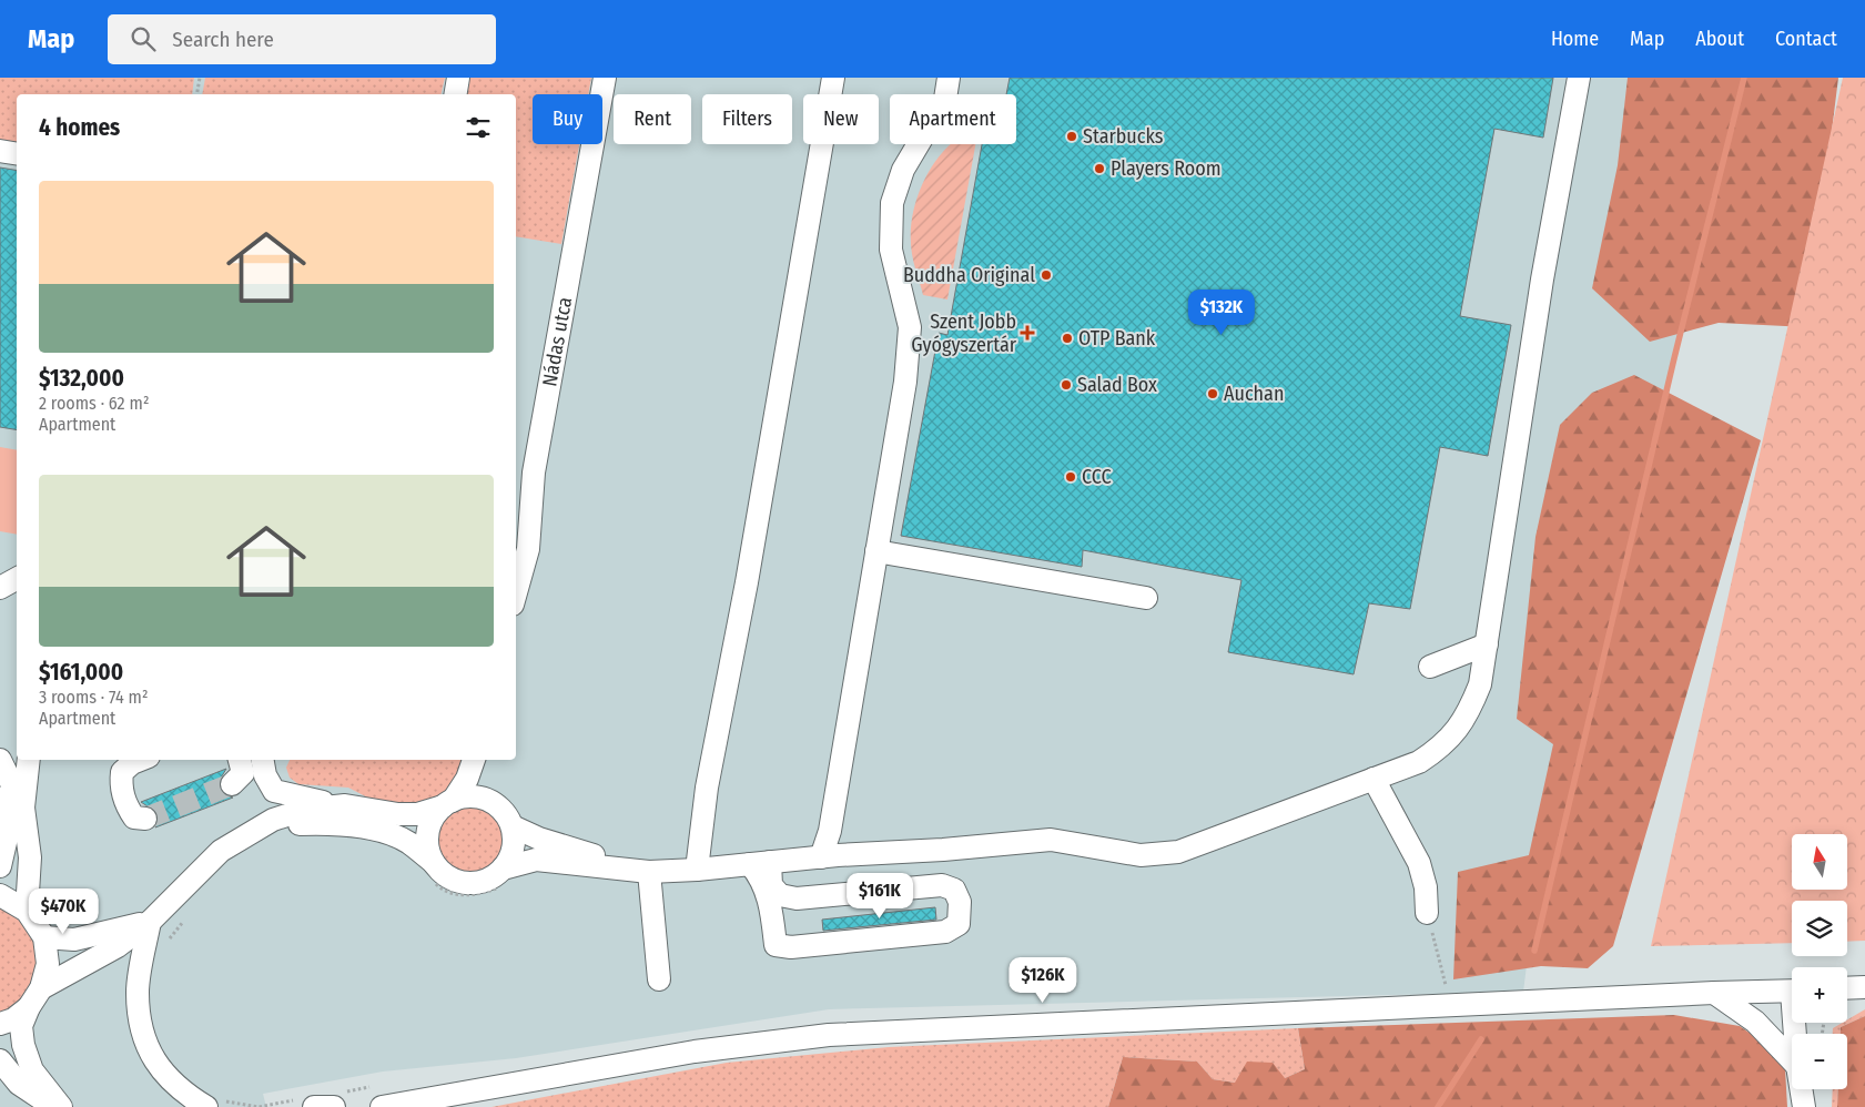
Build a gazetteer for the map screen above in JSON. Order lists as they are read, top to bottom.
{
  "streets": {
    "street": ["Nádas utca"]
  },
  "places": {
    "other": [
      "Starbucks",
      "Players Room",
      "Buddha Original",
      "OTP Bank",
      "Salad Box",
      "Auchan",
      "CCC"
    ],
    "health": ["Szent Jobb Gyógyszertár"]
  },
  "north": "top",
  "page": {
    "header": "Map",
    "search": "Search here",
    "nav": [
      "Home",
      "Map",
      "About",
      "Contact"
    ],
    "chip": [
      "Buy",
      "Rent",
      "Filters",
      "New",
      "Apartment"
    ],
    "heading": "4 homes",
    "list": [
      {
        "name": "$132,000",
        "note": "2 rooms · 62 m² · Apartment"
      },
      {
        "name": "$161,000",
        "note": "3 rooms · 74 m² · Apartment"
      }
    ],
    "price": [
      "$132K",
      "$161K",
      "$470K",
      "$126K"
    ],
    "map_buttons": ["+", "−"]
  }
}
